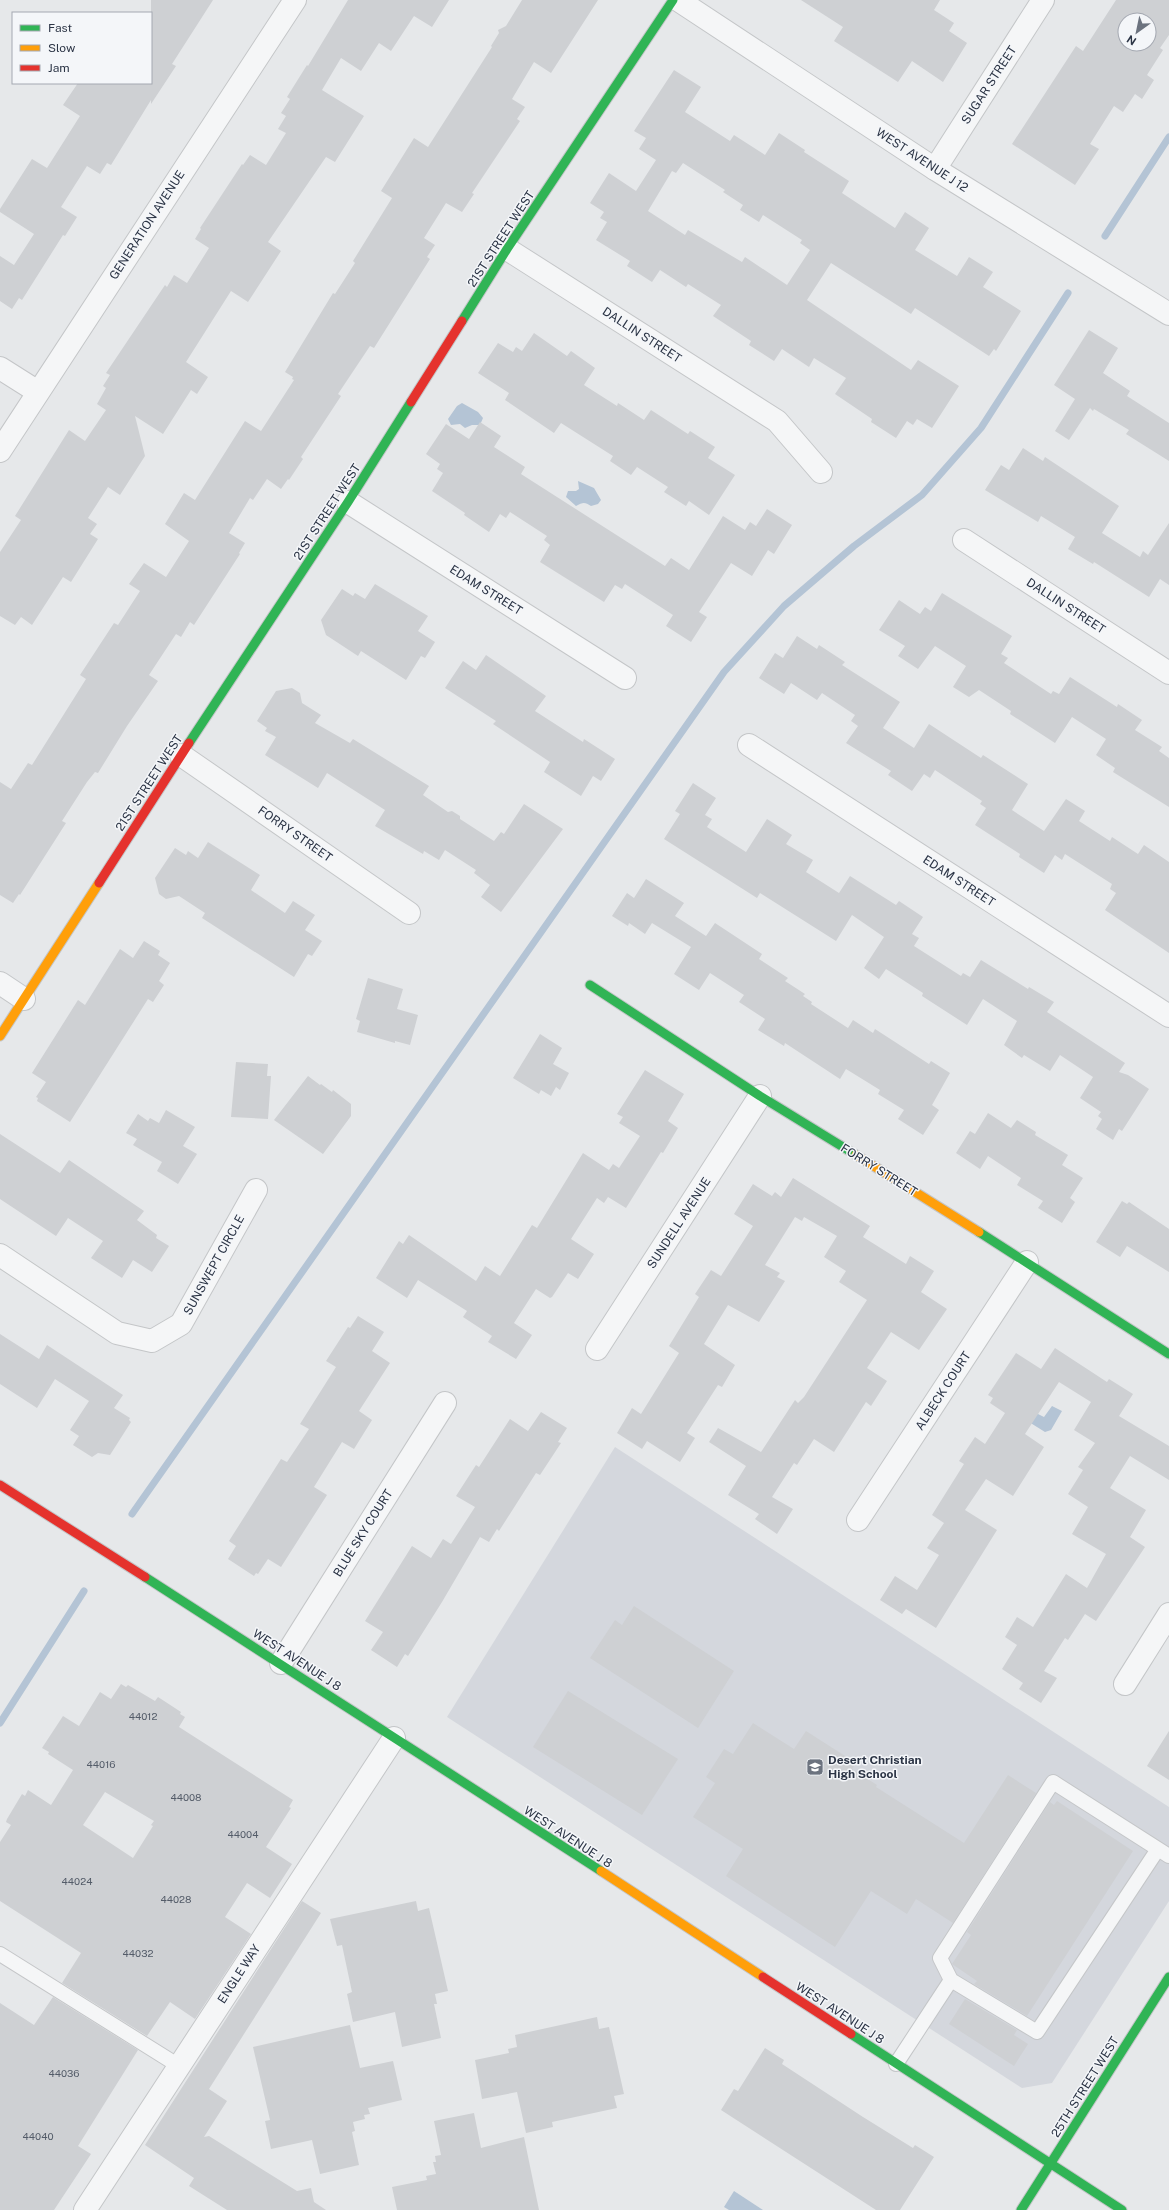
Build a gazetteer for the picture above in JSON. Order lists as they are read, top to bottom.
{
  "streets": {
    "street": [
      "SUGAR STREET",
      "WEST AVENUE J 12",
      "GENERATION AVENUE",
      "21ST STREET WEST",
      "DALLIN STREET",
      "EDAM STREET",
      "FORRY STREET",
      "SUNDELL AVENUE",
      "SUNSWEPT CIRCLE",
      "ALBECK COURT",
      "BLUE SKY COURT",
      "WEST AVENUE J 8",
      "ENGLE WAY",
      "25TH STREET WEST"
    ]
  },
  "crossings": [
    ["SUGAR STREET", "WEST AVENUE J 12"],
    ["21ST STREET WEST", "DALLIN STREET"],
    ["21ST STREET WEST", "EDAM STREET"],
    ["21ST STREET WEST", "FORRY STREET"],
    ["FORRY STREET", "SUNDELL AVENUE"],
    ["FORRY STREET", "ALBECK COURT"],
    ["BLUE SKY COURT", "WEST AVENUE J 8"],
    ["WEST AVENUE J 8", "ENGLE WAY"],
    ["WEST AVENUE J 8", "25TH STREET WEST"]
  ],
  "places": {
    "school or university": ["Desert Christian High School"]
  },
  "house_numbers": [
    "44012",
    "44016",
    "44008",
    "44004",
    "44024",
    "44028",
    "44032",
    "44036",
    "44040"
  ],
  "legend": ["Fast", "Slow", "Jam"],
  "north": "bottom left"
}
